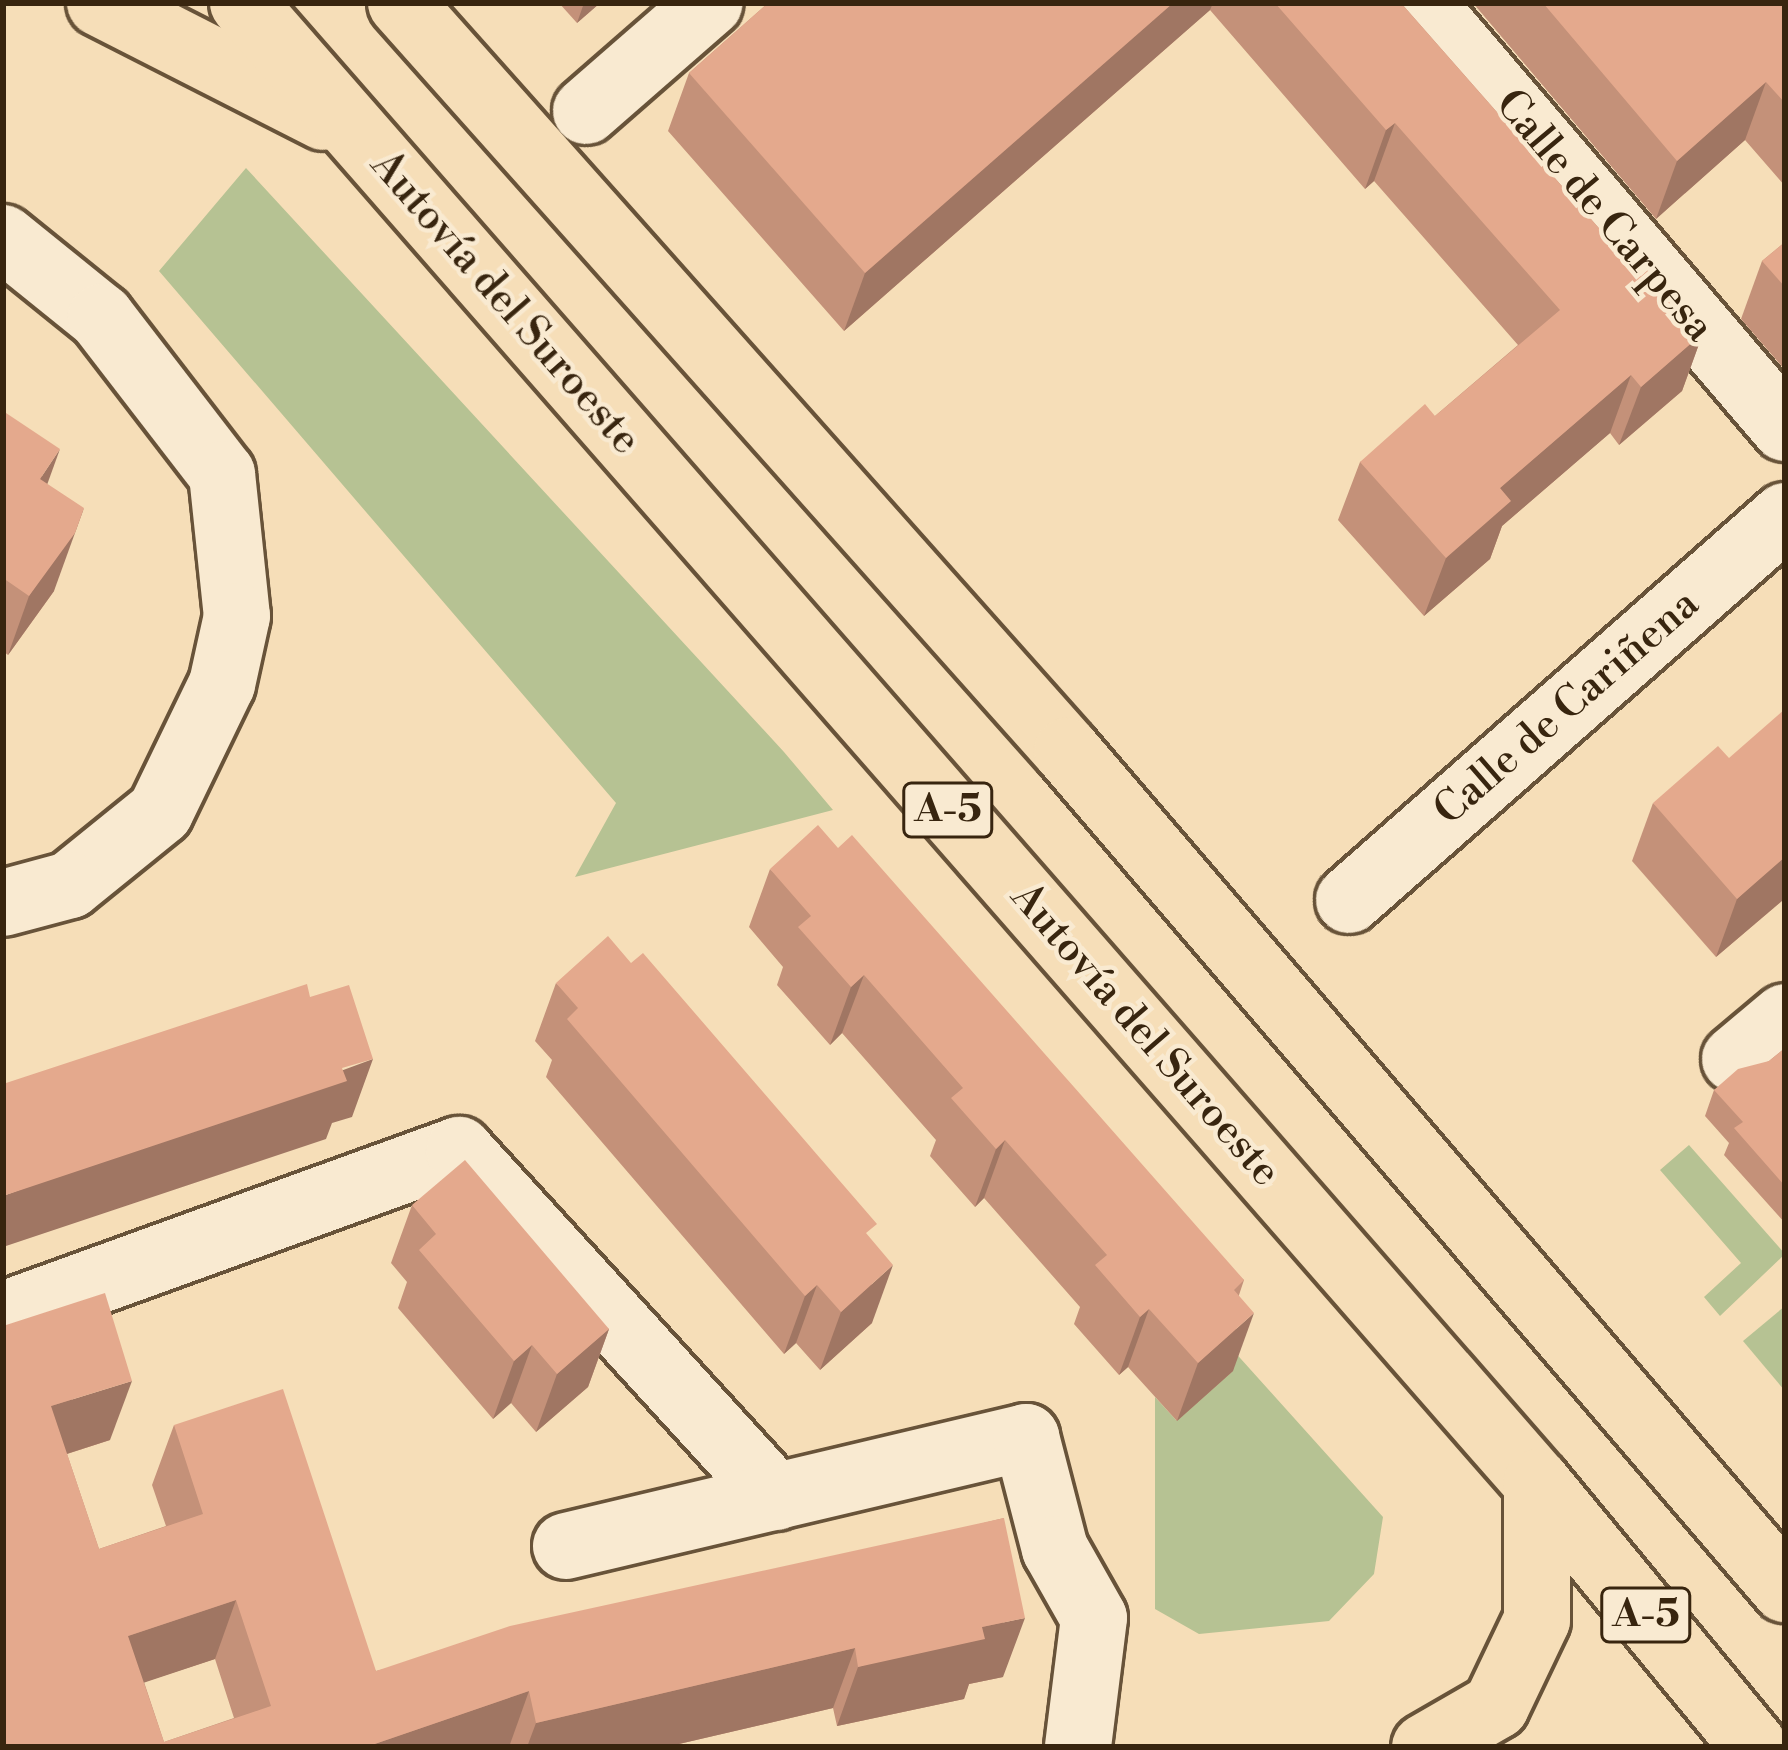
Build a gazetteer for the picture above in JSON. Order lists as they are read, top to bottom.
{
  "streets": {
    "highway": ["Autovía del Suroeste", "A-5"],
    "street": ["Calle de Carpesa", "Calle de Cariñena"]
  }
}
